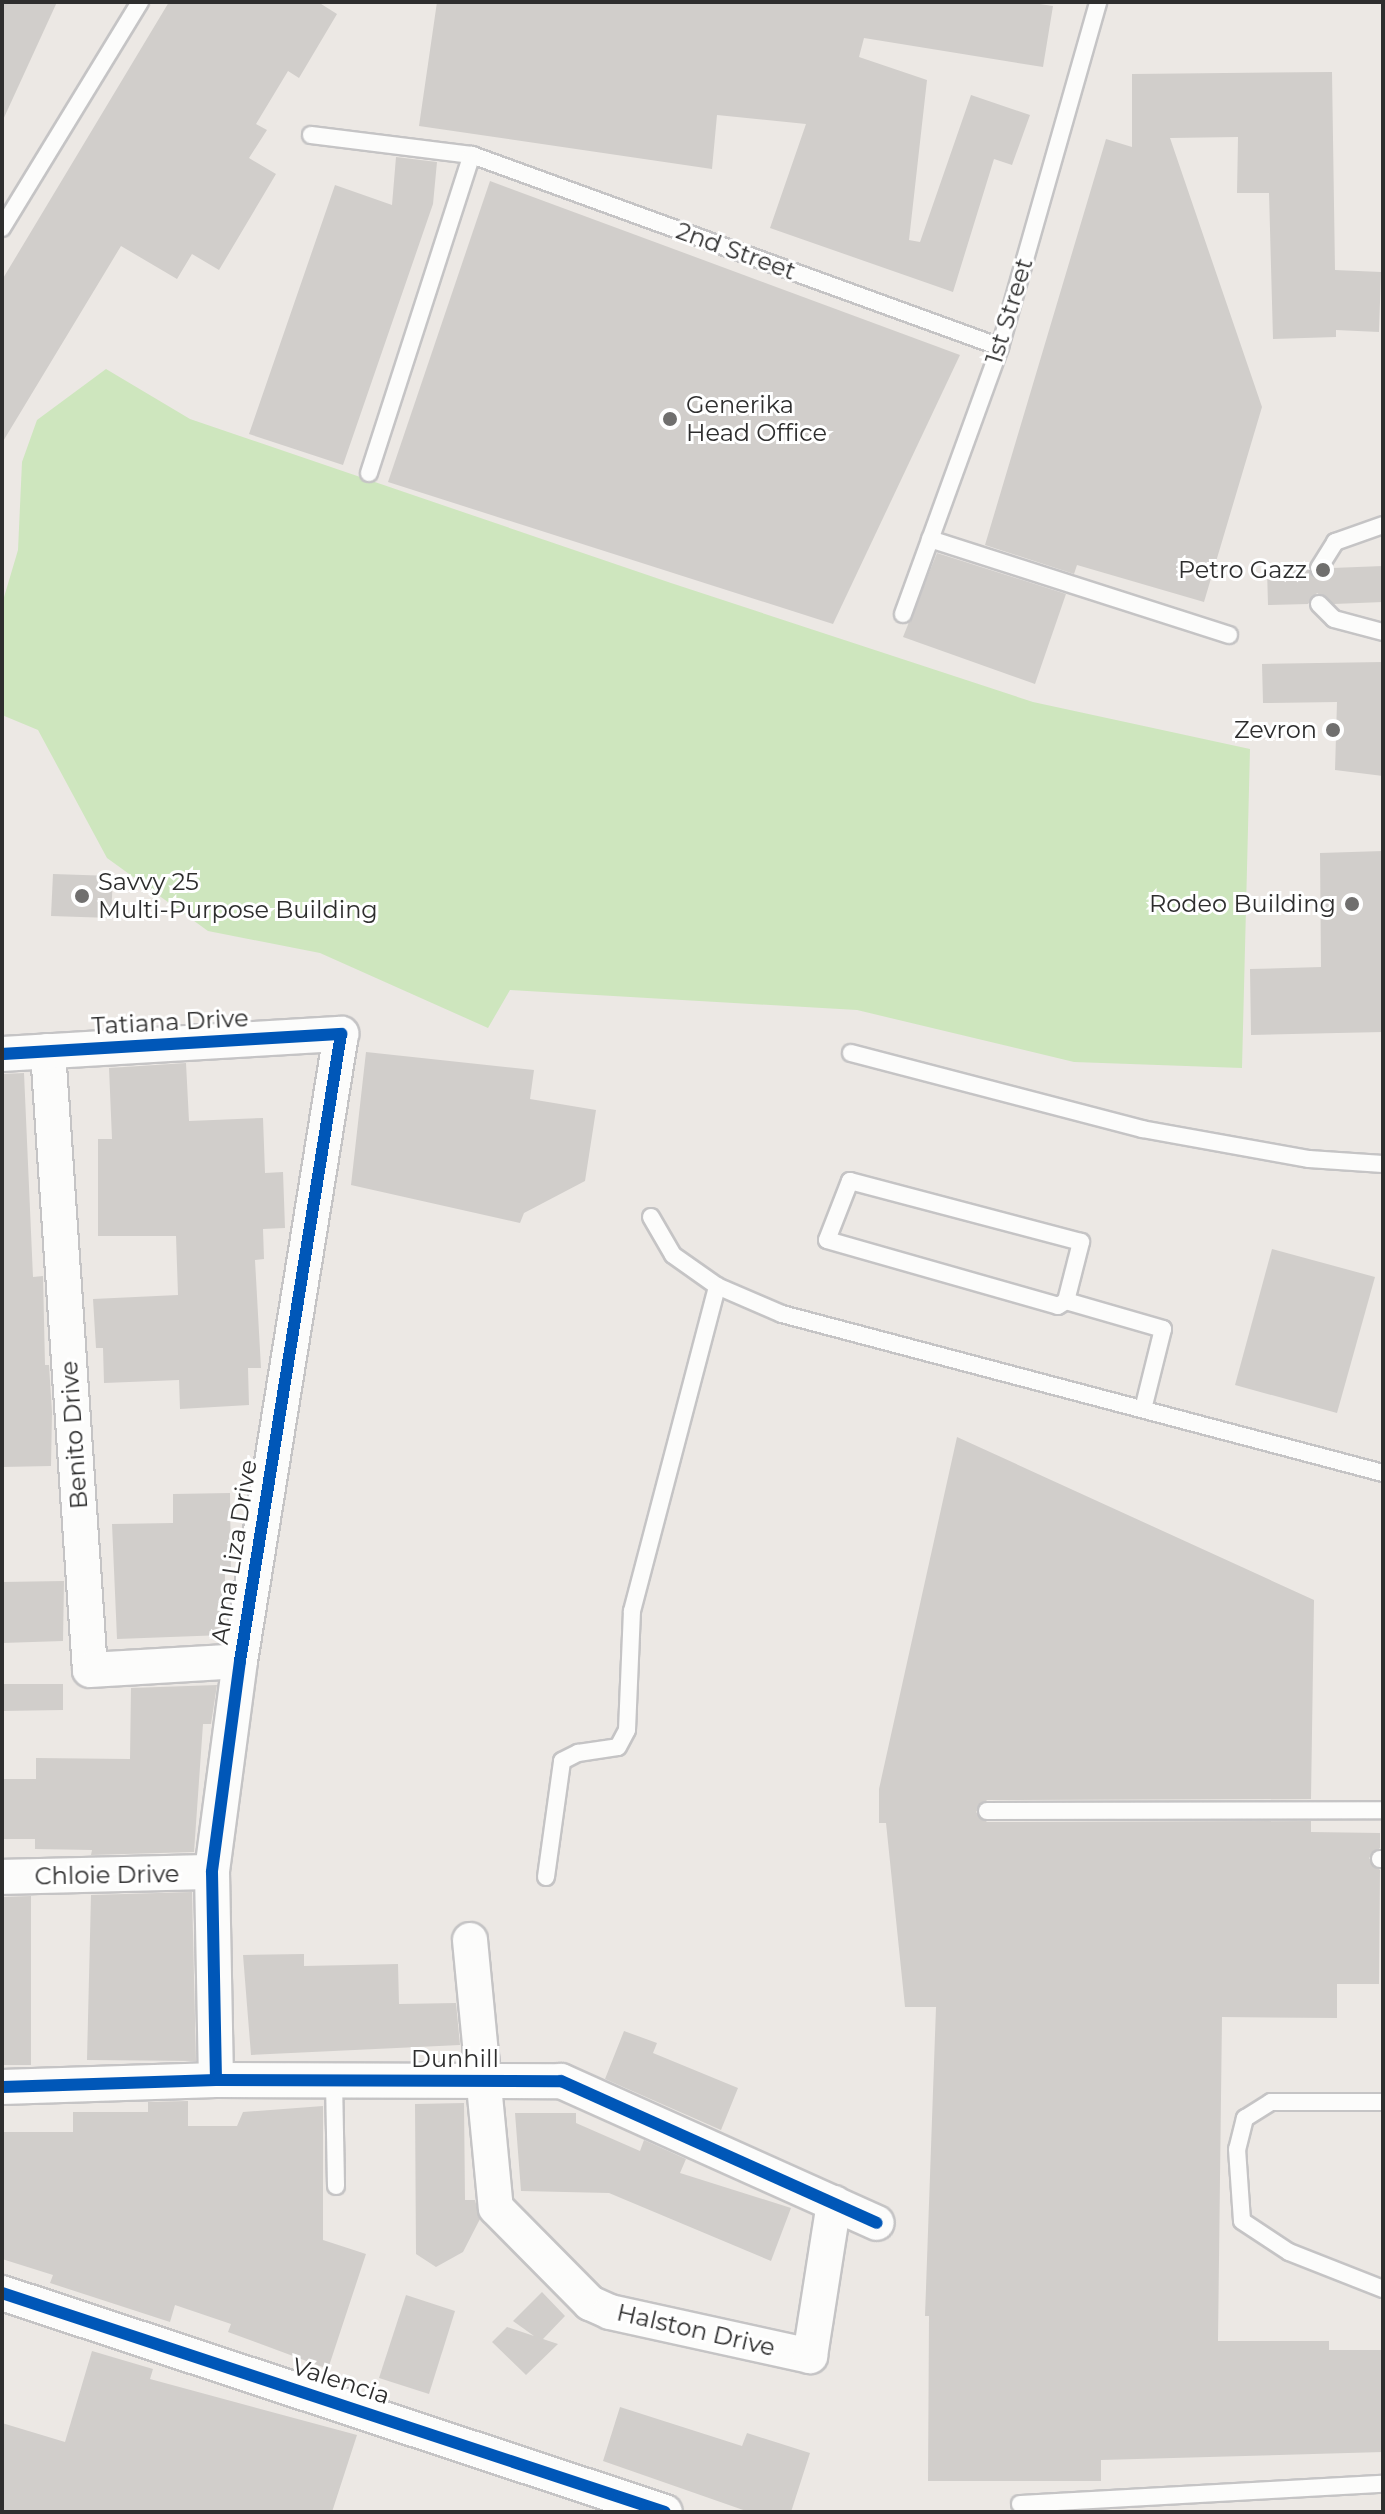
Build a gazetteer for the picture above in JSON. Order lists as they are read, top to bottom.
{
  "streets": {
    "street": [
      "Tatiana Drive",
      "Benito Drive",
      "Anna Liza Drive",
      "Chloie Drive",
      "Dunhill",
      "Halston Drive",
      "Valencia"
    ],
    "lane": ["2nd Street", "1st Street"]
  },
  "crossings": [
    ["2nd Street", "1st Street"],
    ["Tatiana Drive", "Benito Drive"],
    ["Tatiana Drive", "Anna Liza Drive"],
    ["Benito Drive", "Anna Liza Drive"],
    ["Anna Liza Drive", "Chloie Drive"],
    ["Anna Liza Drive", "Dunhill"],
    ["Dunhill", "Halston Drive"]
  ],
  "places": [
    "Generika Head Office",
    "Petro Gazz",
    "Zevron",
    "Savvy 25 Multi-Purpose Building",
    "Rodeo Building"
  ]
}
